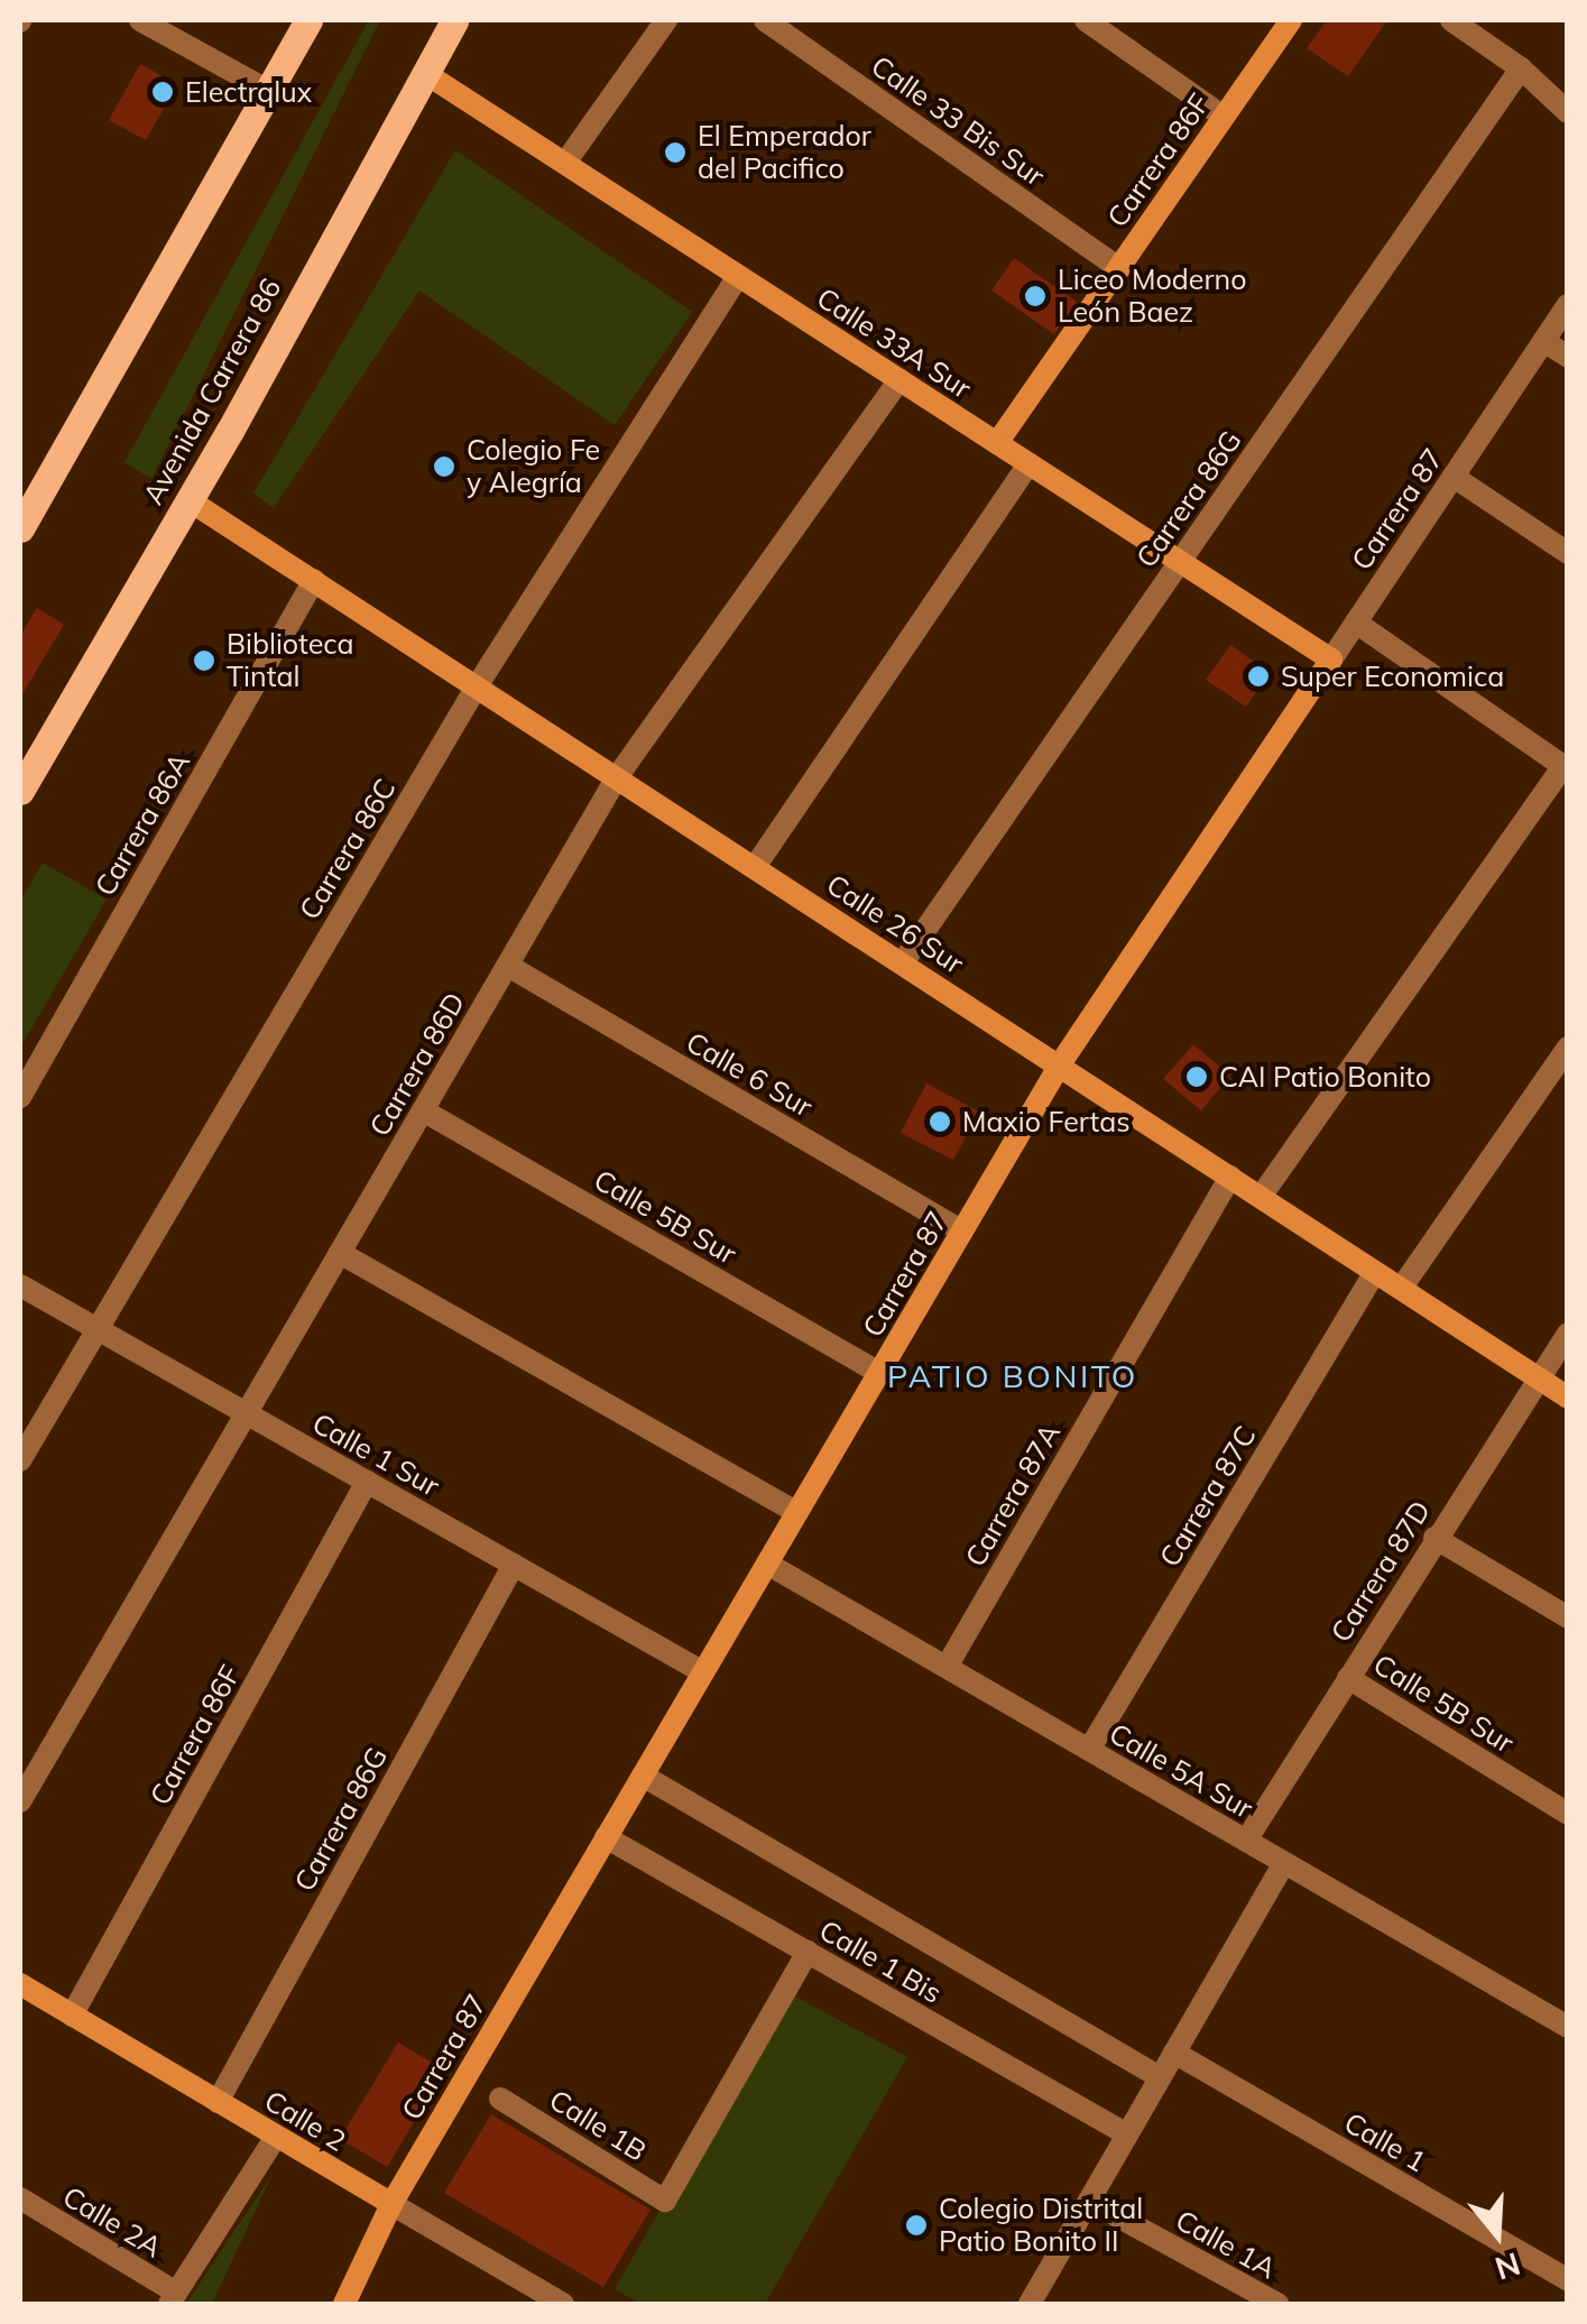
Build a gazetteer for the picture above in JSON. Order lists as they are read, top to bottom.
{
  "streets": {
    "main road": ["Avenida Carrera 86"],
    "street": [
      "Calle 33 Bis Sur",
      "Carrera 86F",
      "Calle 33A Sur",
      "Carrera 86G",
      "Carrera 87",
      "Carrera 86A",
      "Carrera 86C",
      "Calle 26 Sur",
      "Carrera 86D",
      "Calle 6 Sur",
      "Calle 5B Sur",
      "Calle 1 Sur",
      "Carrera 87A",
      "Carrera 87C",
      "Carrera 87D",
      "Calle 5A Sur",
      "Calle 1 Bis",
      "Calle 2",
      "Calle 1B",
      "Calle 1",
      "Calle 2A",
      "Calle 1A"
    ]
  },
  "crossings": [
    ["Calle 33 Bis Sur", "Carrera 86F"],
    ["Carrera 86F", "Calle 33A Sur"],
    ["Carrera 86F", "Calle 1 Sur"],
    ["Carrera 86F", "Calle 2"],
    ["Calle 33A Sur", "Avenida Carrera 86"],
    ["Calle 33A Sur", "Carrera 86G"],
    ["Calle 33A Sur", "Carrera 87"],
    ["Calle 33A Sur", "Carrera 86C"],
    ["Calle 33A Sur", "Carrera 86D"],
    ["Avenida Carrera 86", "Calle 26 Sur"],
    ["Carrera 86G", "Calle 26 Sur"],
    ["Carrera 86G", "Calle 1 Sur"],
    ["Carrera 86G", "Calle 2"],
    ["Carrera 87", "Calle 26 Sur"],
    ["Carrera 87", "Calle 6 Sur"],
    ["Carrera 87", "Calle 5B Sur"],
    ["Carrera 87", "Calle 1 Sur"],
    ["Carrera 87", "Calle 5A Sur"],
    ["Carrera 87", "Calle 1 Bis"],
    ["Carrera 87", "Calle 2"],
    ["Carrera 86A", "Calle 26 Sur"],
    ["Carrera 86C", "Calle 26 Sur"],
    ["Carrera 86C", "Calle 1 Sur"],
    ["Calle 26 Sur", "Carrera 86D"],
    ["Calle 26 Sur", "Carrera 87A"],
    ["Calle 26 Sur", "Carrera 87C"],
    ["Calle 26 Sur", "Carrera 87D"],
    ["Carrera 86D", "Calle 6 Sur"],
    ["Carrera 86D", "Calle 5B Sur"],
    ["Carrera 86D", "Calle 1 Sur"],
    ["Calle 5B Sur", "Carrera 87D"],
    ["Carrera 87A", "Calle 5A Sur"],
    ["Carrera 87C", "Calle 5A Sur"],
    ["Carrera 87D", "Calle 5A Sur"],
    ["Calle 1 Bis", "Calle 1B"]
  ],
  "districts": ["PATIO BONITO"],
  "places": [
    "Electrqlux",
    "El Emperador del Pacifico",
    "Liceo Moderno León Baez",
    "Colegio Fe y Alegría",
    "Biblioteca Tintal",
    "Super Economica",
    "CAI Patio Bonito",
    "Maxio Fertas",
    "Colegio Distrital Patio Bonito II"
  ],
  "north": "bottom"
}
